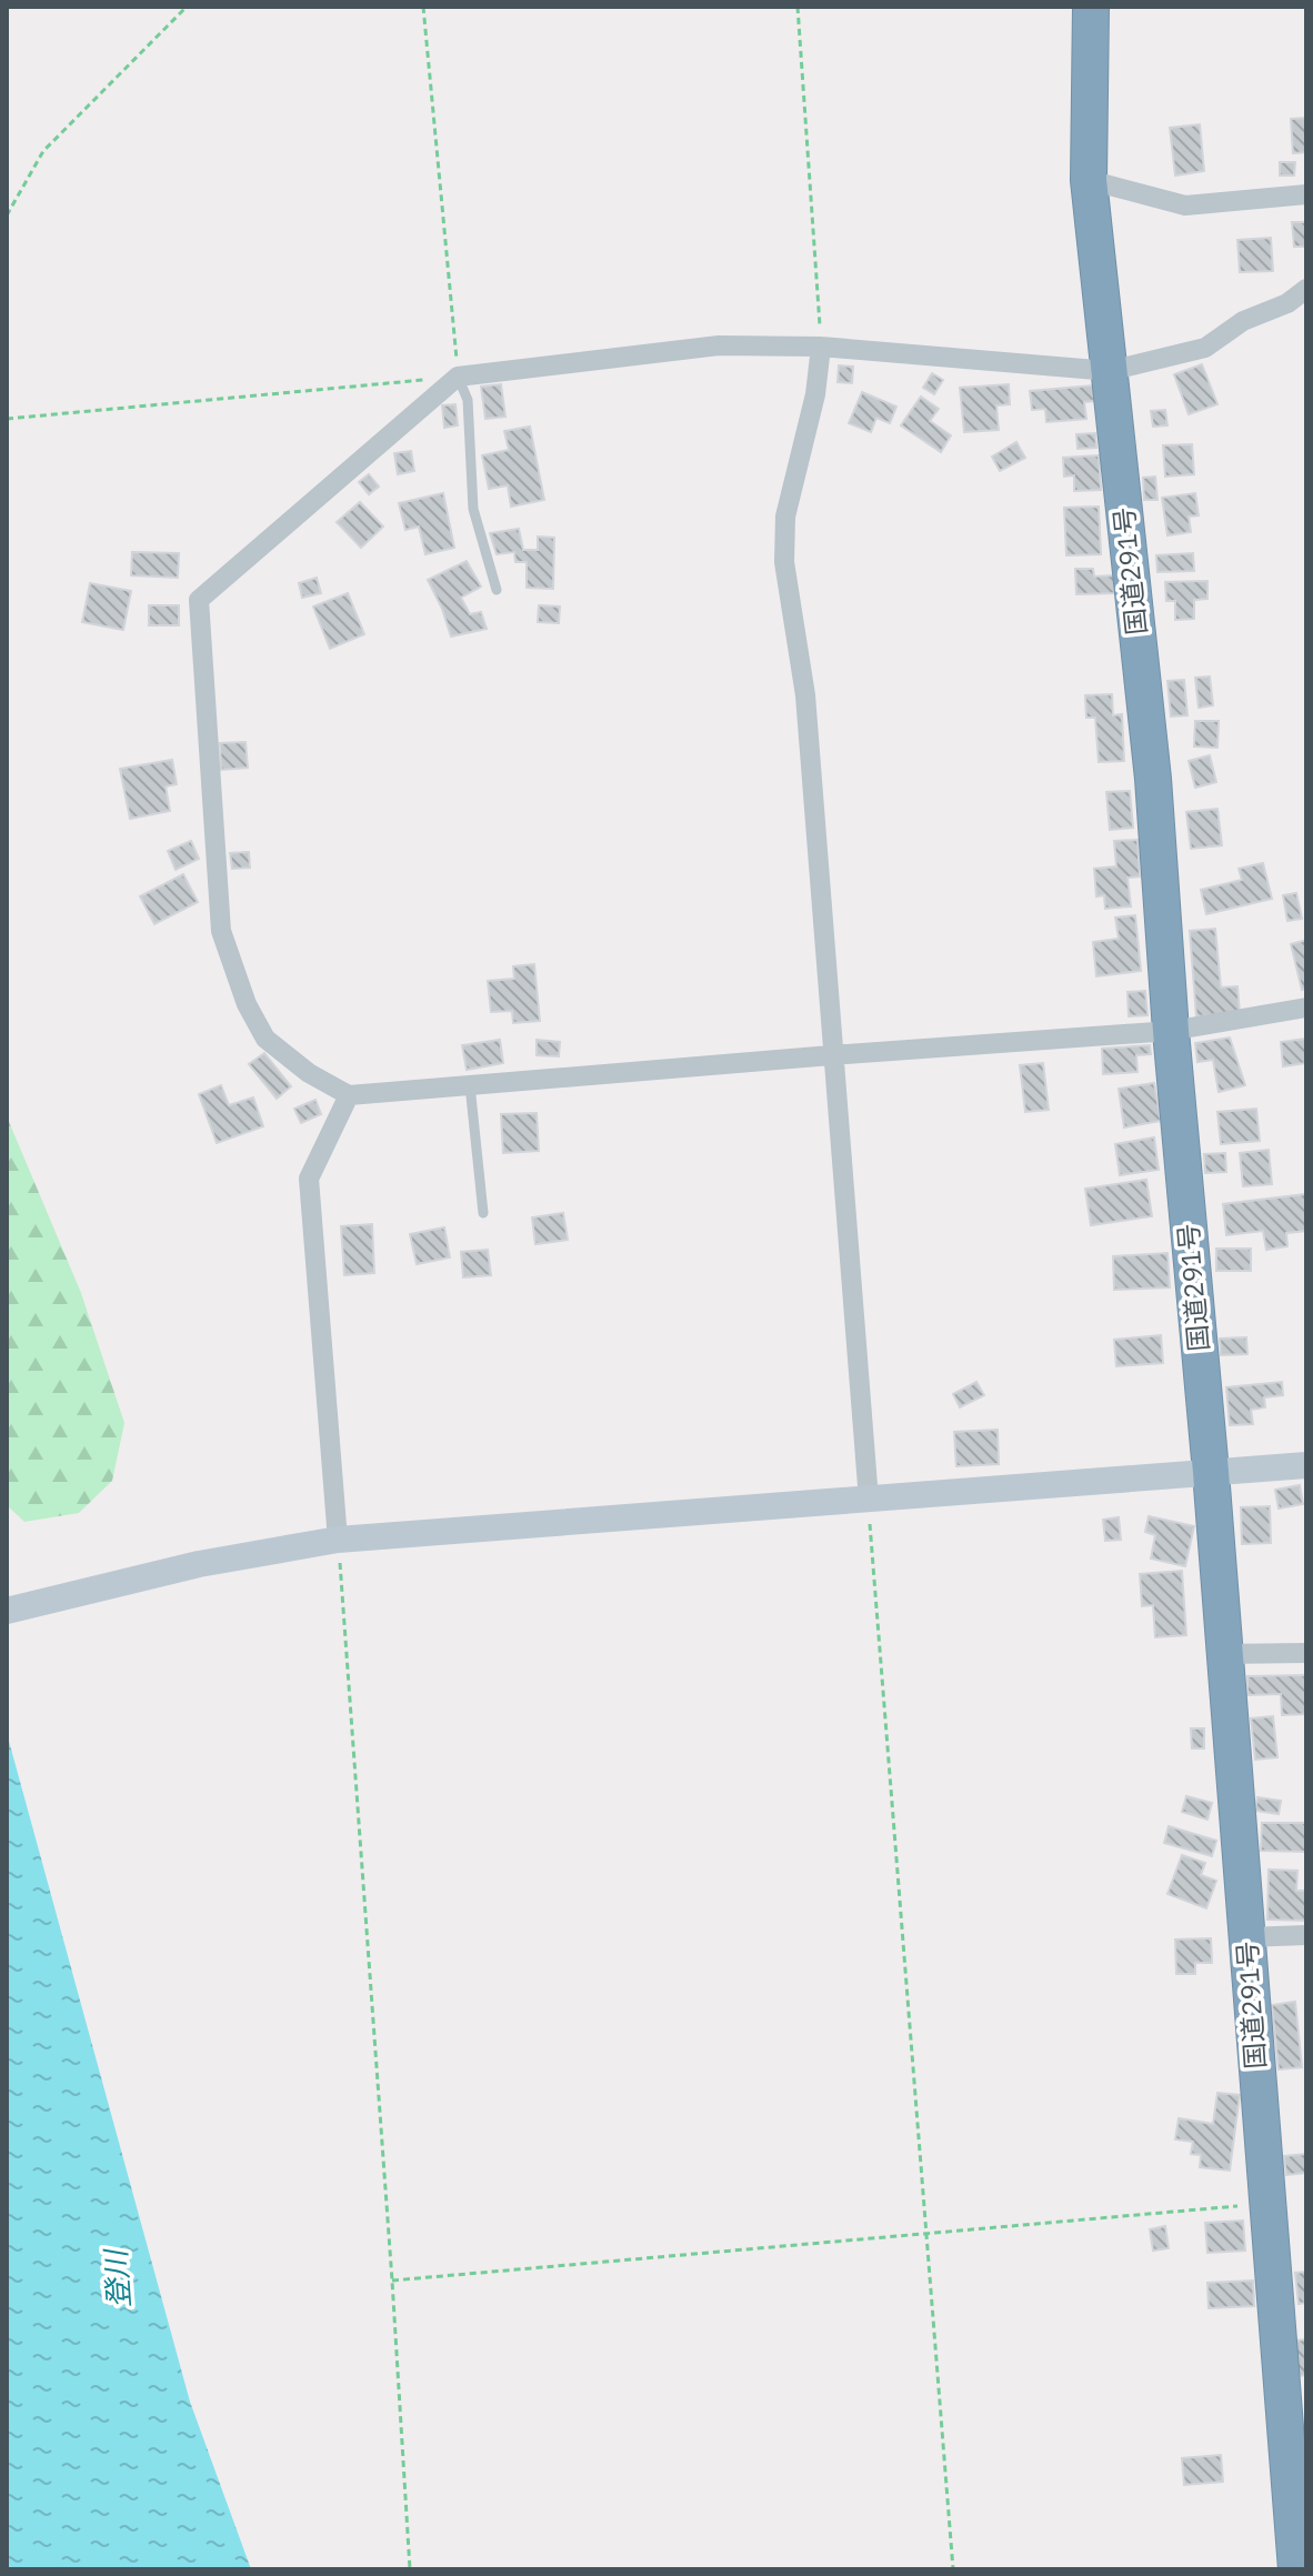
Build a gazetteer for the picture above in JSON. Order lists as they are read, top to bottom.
{
  "streets": {
    "highway": ["国道291号"]
  },
  "water": ["登川"]
}
